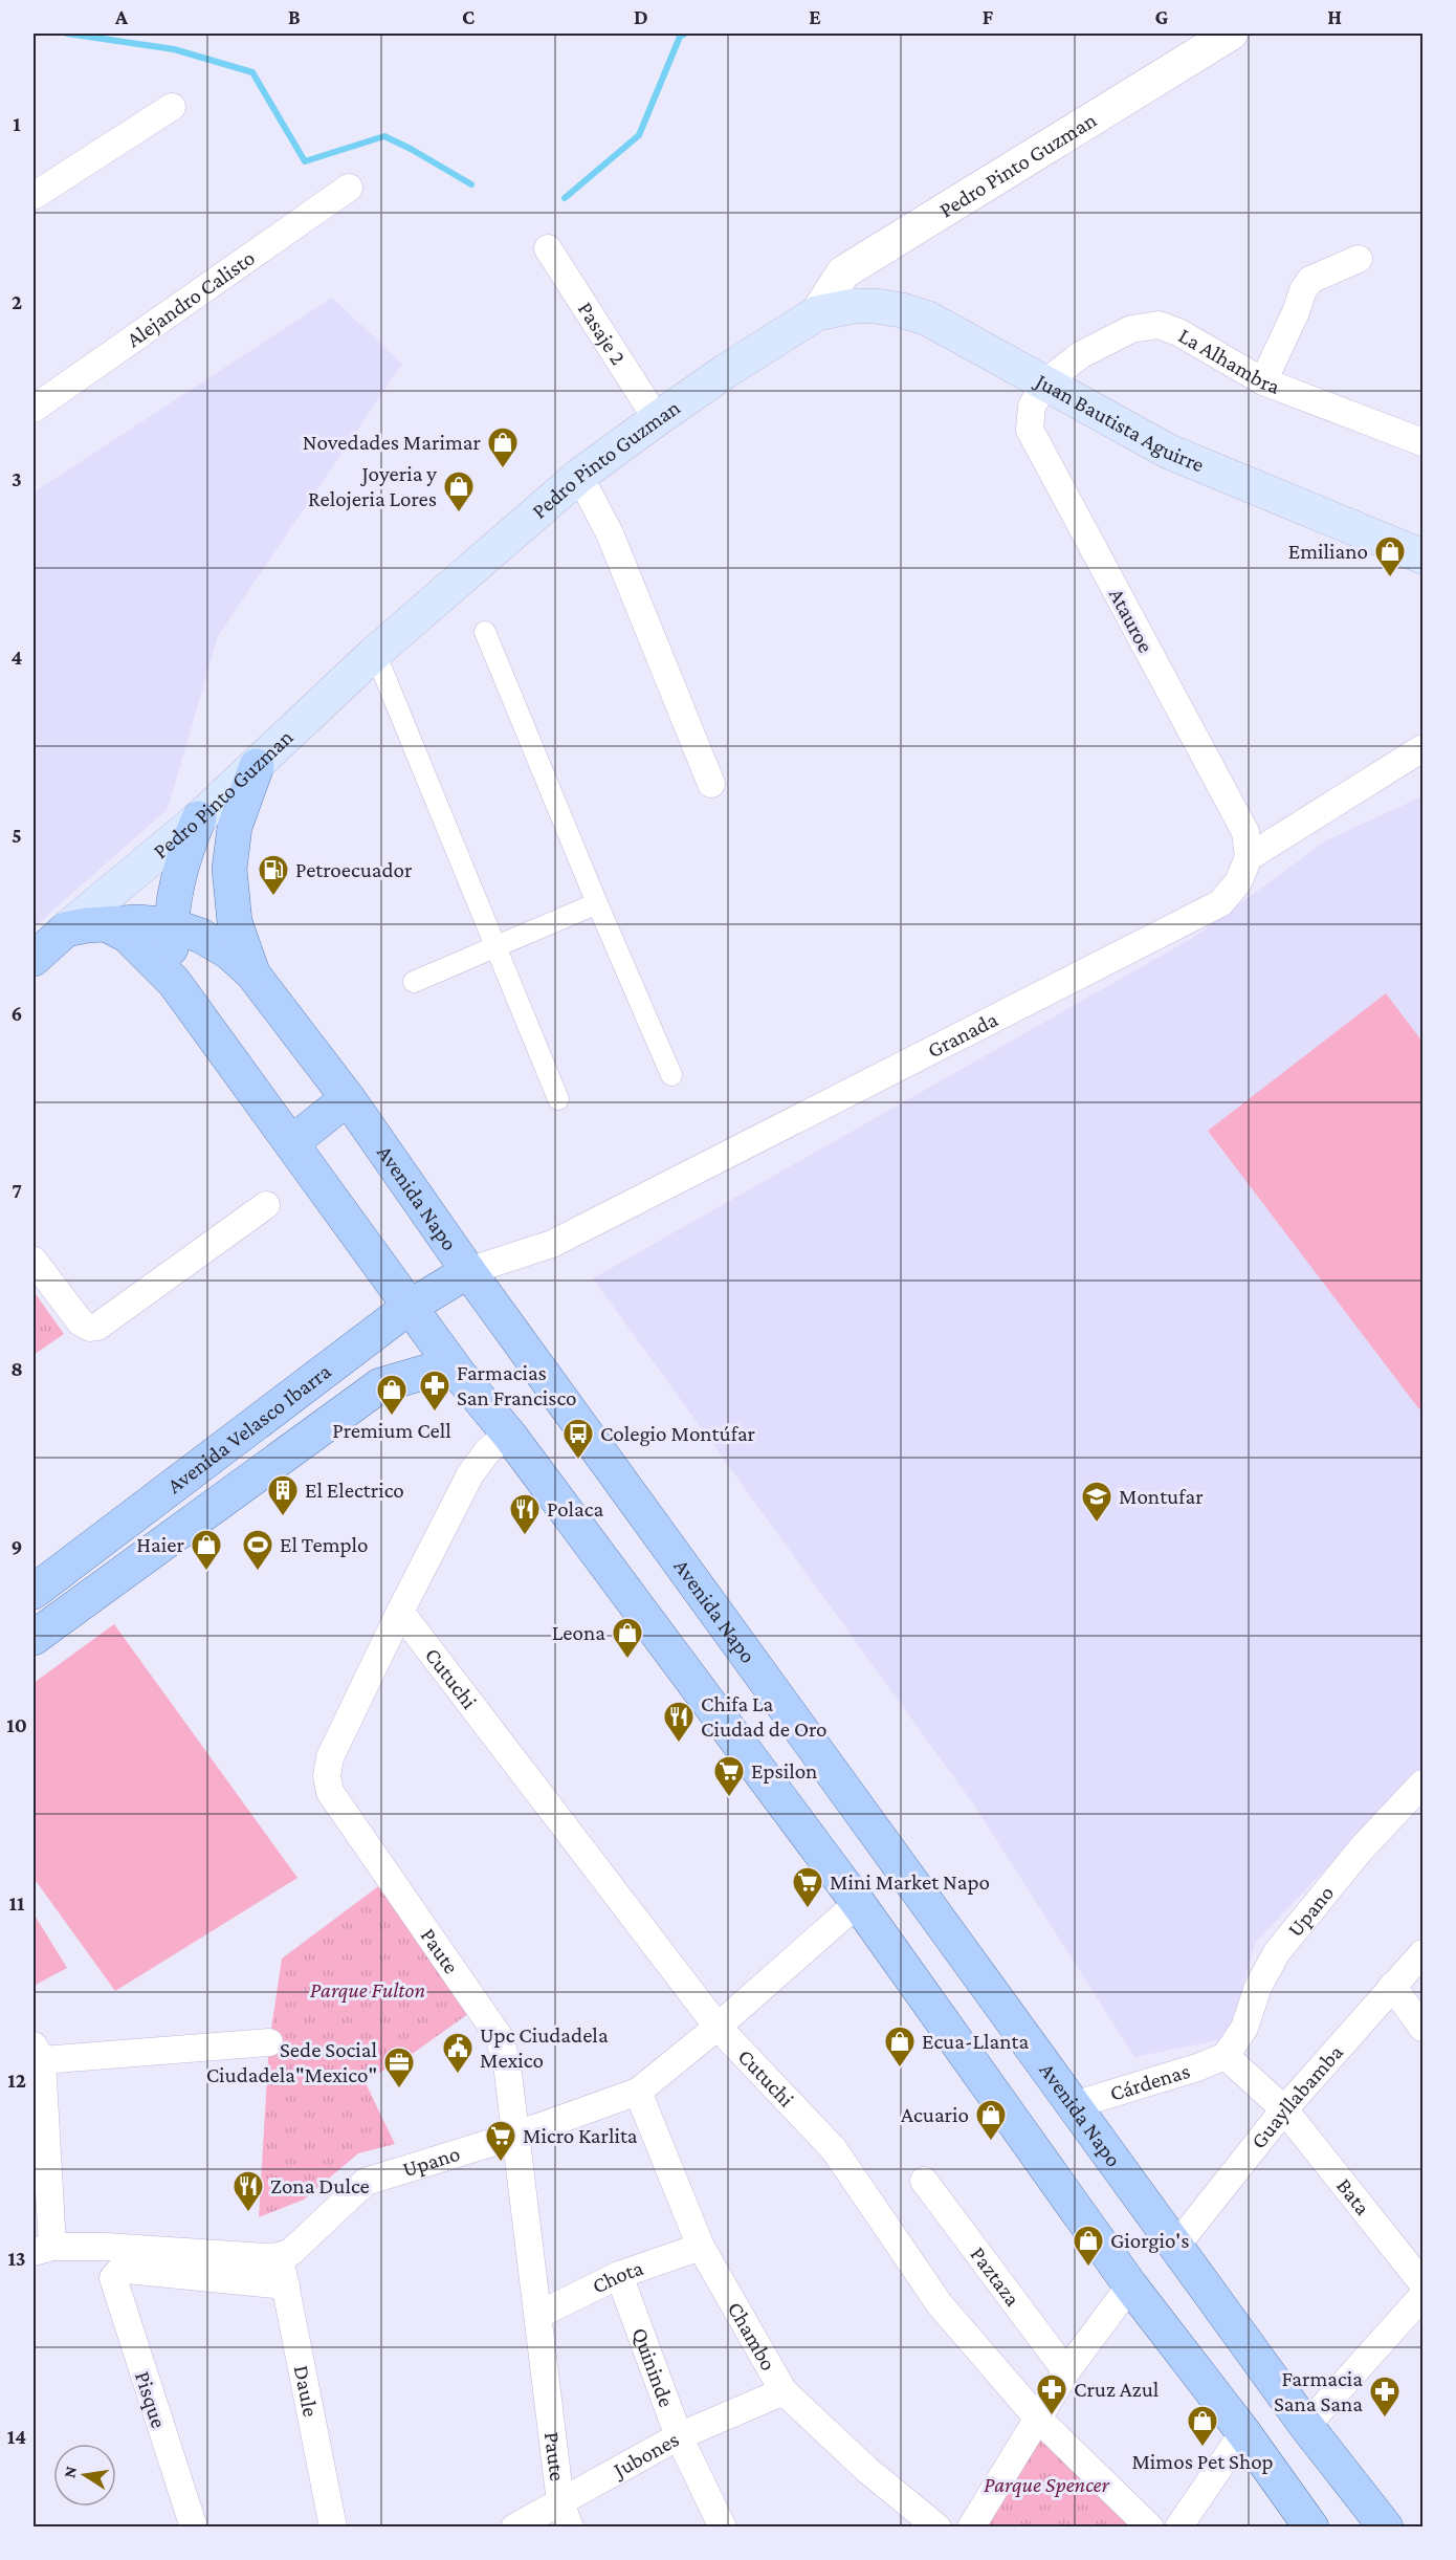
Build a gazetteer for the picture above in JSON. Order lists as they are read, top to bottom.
{
  "streets": {
    "main road": [
      "Pedro Pinto Guzman",
      "Juan Bautista Aguirre",
      "Avenida Napo",
      "Avenida Velasco Ibarra"
    ],
    "street": [
      "Alejandro Calisto",
      "Pasaje 2",
      "La Alhambra",
      "Atauroe",
      "Granada",
      "Cutuchi",
      "Upano",
      "Paute",
      "Cárdenas",
      "Guayllabamba",
      "Bata",
      "Paztaza",
      "Chota",
      "Chambo",
      "Quininde",
      "Daule",
      "Pisque",
      "Jubones"
    ]
  },
  "crossings": [
    ["Pedro Pinto Guzman", "Pasaje 2"],
    ["Pedro Pinto Guzman", "Juan Bautista Aguirre"],
    ["Pedro Pinto Guzman", "Avenida Napo"],
    ["La Alhambra", "Juan Bautista Aguirre"],
    ["La Alhambra", "Atauroe"],
    ["Juan Bautista Aguirre", "Atauroe"],
    ["Atauroe", "Granada"],
    ["Granada", "Avenida Napo"],
    ["Granada", "Avenida Velasco Ibarra"],
    ["Avenida Napo", "Avenida Velasco Ibarra"],
    ["Avenida Napo", "Cárdenas"],
    ["Avenida Napo", "Guayllabamba"],
    ["Cutuchi", "Upano"],
    ["Cutuchi", "Paute"],
    ["Upano", "Paute"],
    ["Upano", "Cárdenas"],
    ["Upano", "Bata"],
    ["Upano", "Chambo"],
    ["Upano", "Daule"],
    ["Paute", "Chota"],
    ["Paute", "Jubones"],
    ["Cárdenas", "Bata"],
    ["Guayllabamba", "Bata"],
    ["Chota", "Chambo"],
    ["Chota", "Quininde"],
    ["Chambo", "Jubones"],
    ["Quininde", "Jubones"],
    ["Daule", "Pisque"]
  ],
  "parks": ["Parque Fulton", "Parque Spencer"],
  "places": {
    "shop": [
      "Novedades Marimar",
      "Joyeria y Relojeria Lores",
      "Emiliano",
      "Premium Cell",
      "Haier",
      "Leona",
      "Ecua-Llanta",
      "Acuario",
      "Giorgio's",
      "Mimos Pet Shop"
    ],
    "fuel station": ["Petroecuador"],
    "pharmacy": ["Farmacias San Francisco", "Cruz Azul", "Farmacia Sana Sana"],
    "bus stop": ["Colegio Montúfar"],
    "building": ["El Electrico"],
    "school or university": ["Montufar"],
    "restaurant": ["Polaca", "Chifa La Ciudad de Oro", "Zona Dulce"],
    "sports": ["El Templo"],
    "supermarket": ["Epsilon", "Mini Market Napo", "Micro Karlita"],
    "public building": ["Upc Ciudadela Mexico"],
    "office": ["Sede Social Ciudadela\"Mexico\""]
  },
  "north": "left",
  "grid": {
    "columns": [
      "A",
      "B",
      "C",
      "D",
      "E",
      "F",
      "G",
      "H"
    ],
    "rows": [
      "1",
      "2",
      "3",
      "4",
      "5",
      "6",
      "7",
      "8",
      "9",
      "10",
      "11",
      "12",
      "13",
      "14"
    ]
  }
}
